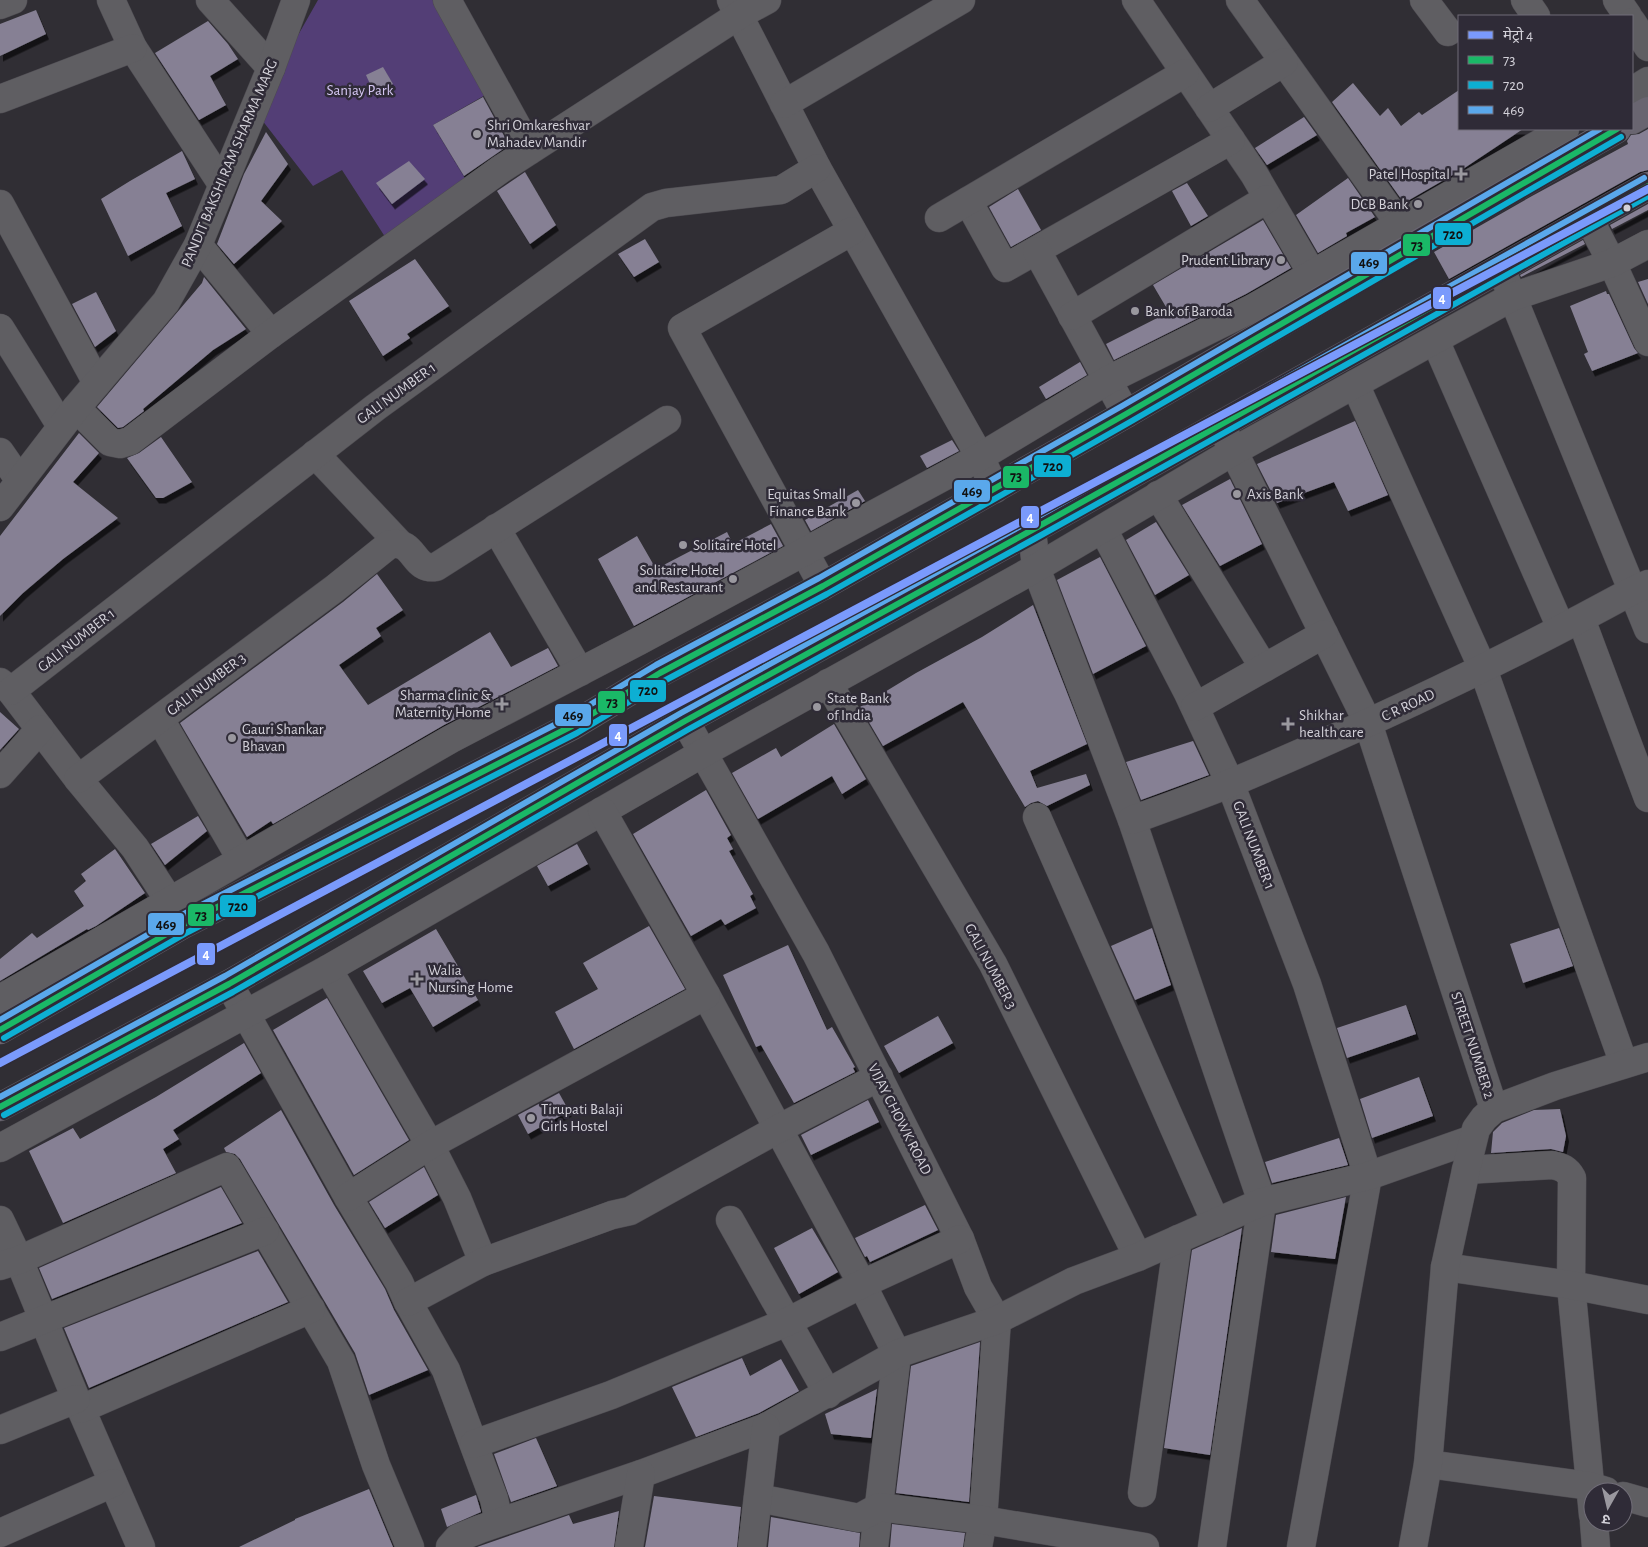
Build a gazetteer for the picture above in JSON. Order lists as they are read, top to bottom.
{
  "streets": {
    "street": [
      "PANDIT BAKSHI RAM SHARMA MARG",
      "GALI NUMBER 1",
      "GALI NUMBER 3",
      "C R ROAD",
      "STREET NUMBER 2",
      "VIJAY CHOWK ROAD"
    ]
  },
  "crossings": [
    ["GALI NUMBER 1", "C R ROAD"],
    ["C R ROAD", "STREET NUMBER 2"]
  ],
  "parks": ["Sanjay Park"],
  "places": {
    "other": [
      "Shri Omkareshvar Mahadev Mandir",
      "DCB Bank",
      "Prudent Library",
      "Bank of Baroda",
      "Axis Bank",
      "Equitas Small Finance Bank",
      "Solitaire Hotel",
      "Solitaire Hotel and Restaurant",
      "State Bank of India",
      "Gauri Shankar Bhavan",
      "Tirupati Balaji Girls Hostel"
    ],
    "health": [
      "Patel Hospital",
      "Sharma clinic & Maternity Home",
      "Shikhar health care",
      "Walia Nursing Home"
    ]
  },
  "lines": [
    "transit line 73",
    "transit line 469",
    "transit line 720",
    "metro line 4"
  ],
  "legend": [
    "मेट्रो 4",
    "73",
    "720",
    "469"
  ],
  "north": "bottom"
}
